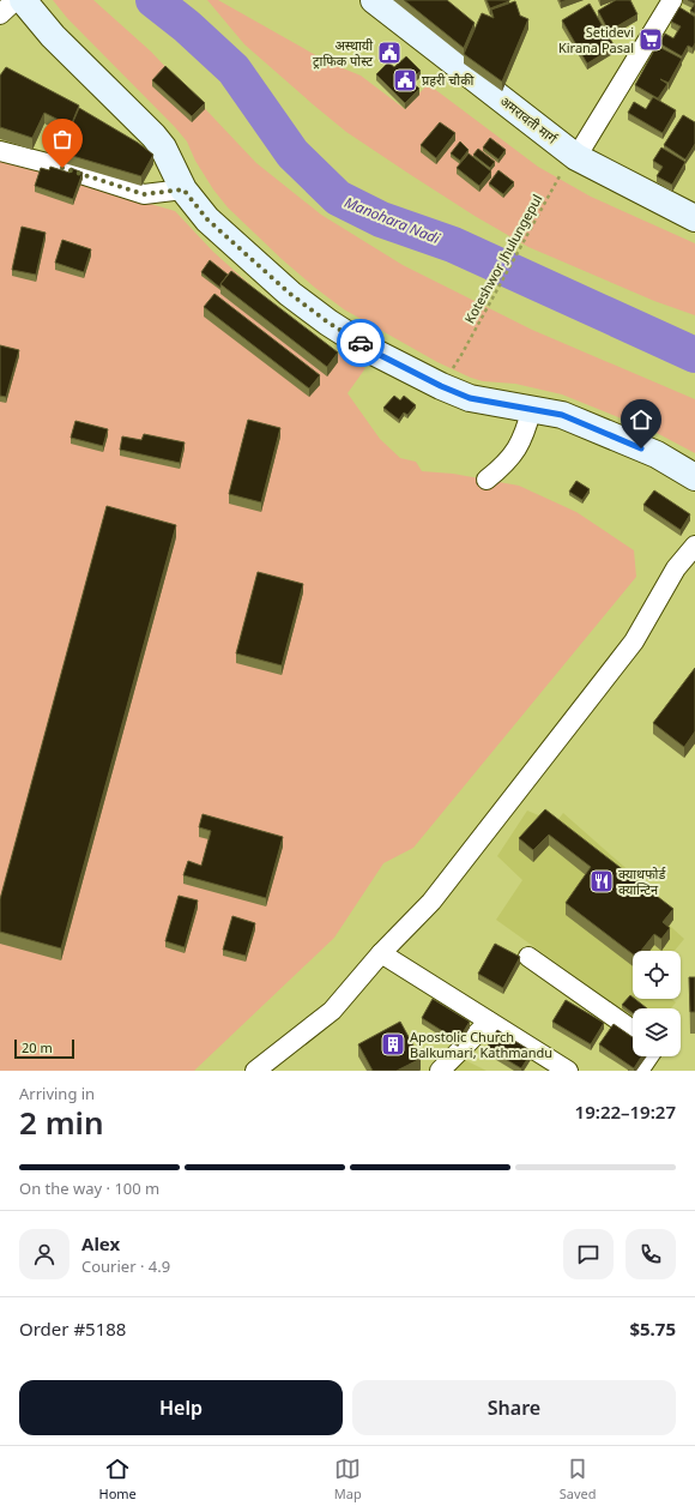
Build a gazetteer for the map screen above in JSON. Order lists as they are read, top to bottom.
{
  "streets": {
    "main road": ["अमरावती मार्ग"],
    "path": ["Koteshwor Jhulungepul"]
  },
  "crossings": [
    ["अमरावती मार्ग", "Koteshwor Jhulungepul"]
  ],
  "water": ["Manohara Nadi"],
  "places": {
    "supermarket": ["Setidevi Kirana Pasal"],
    "public building": ["अस्थायी ट्राफिक पोस्ट", "प्रहरी चौकी"],
    "restaurant": ["क्याथफोर्ड क्यान्टिन"],
    "building": ["Apostolic Church Balkumari, Kathmandu"]
  },
  "scale_bar": "20 m",
  "page": {
    "scale": "20 m",
    "heading": ["2 min", "Arriving in", "19:22–19:27"],
    "panel": [
      "Alex",
      "Courier · 4.9",
      "Order #5188",
      "$5.75"
    ],
    "bar": "On the way · 100 m",
    "buttons": ["Help", "Share"],
    "tabs": ["Home", "Map", "Saved"]
  }
}
